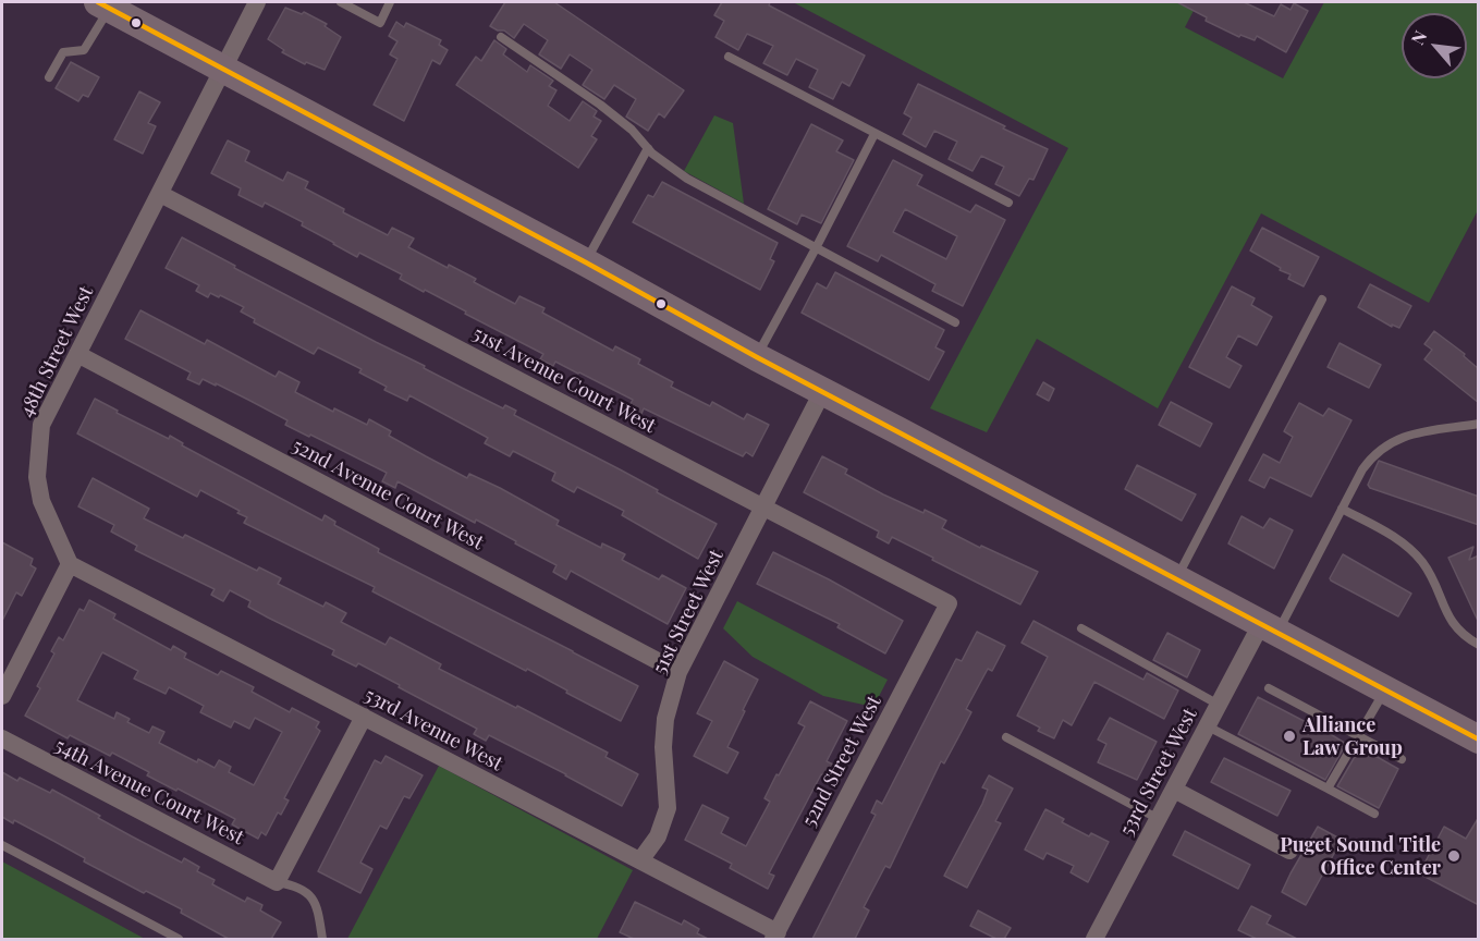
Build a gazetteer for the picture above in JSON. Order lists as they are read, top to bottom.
{
  "streets": {
    "street": [
      "48th Street West",
      "51st Avenue Court West",
      "52nd Avenue Court West",
      "51st Street West",
      "53rd Avenue West",
      "52nd Street West",
      "53rd Street West",
      "54th Avenue Court West"
    ]
  },
  "crossings": [
    ["48th Street West", "51st Avenue Court West"],
    ["48th Street West", "52nd Avenue Court West"],
    ["48th Street West", "53rd Avenue West"],
    ["51st Avenue Court West", "51st Street West"],
    ["51st Avenue Court West", "52nd Street West"],
    ["52nd Avenue Court West", "51st Street West"],
    ["51st Street West", "53rd Avenue West"],
    ["53rd Avenue West", "52nd Street West"]
  ],
  "places": ["Alliance Law Group", "Puget Sound Title Office Center"],
  "north": "top left"
}
